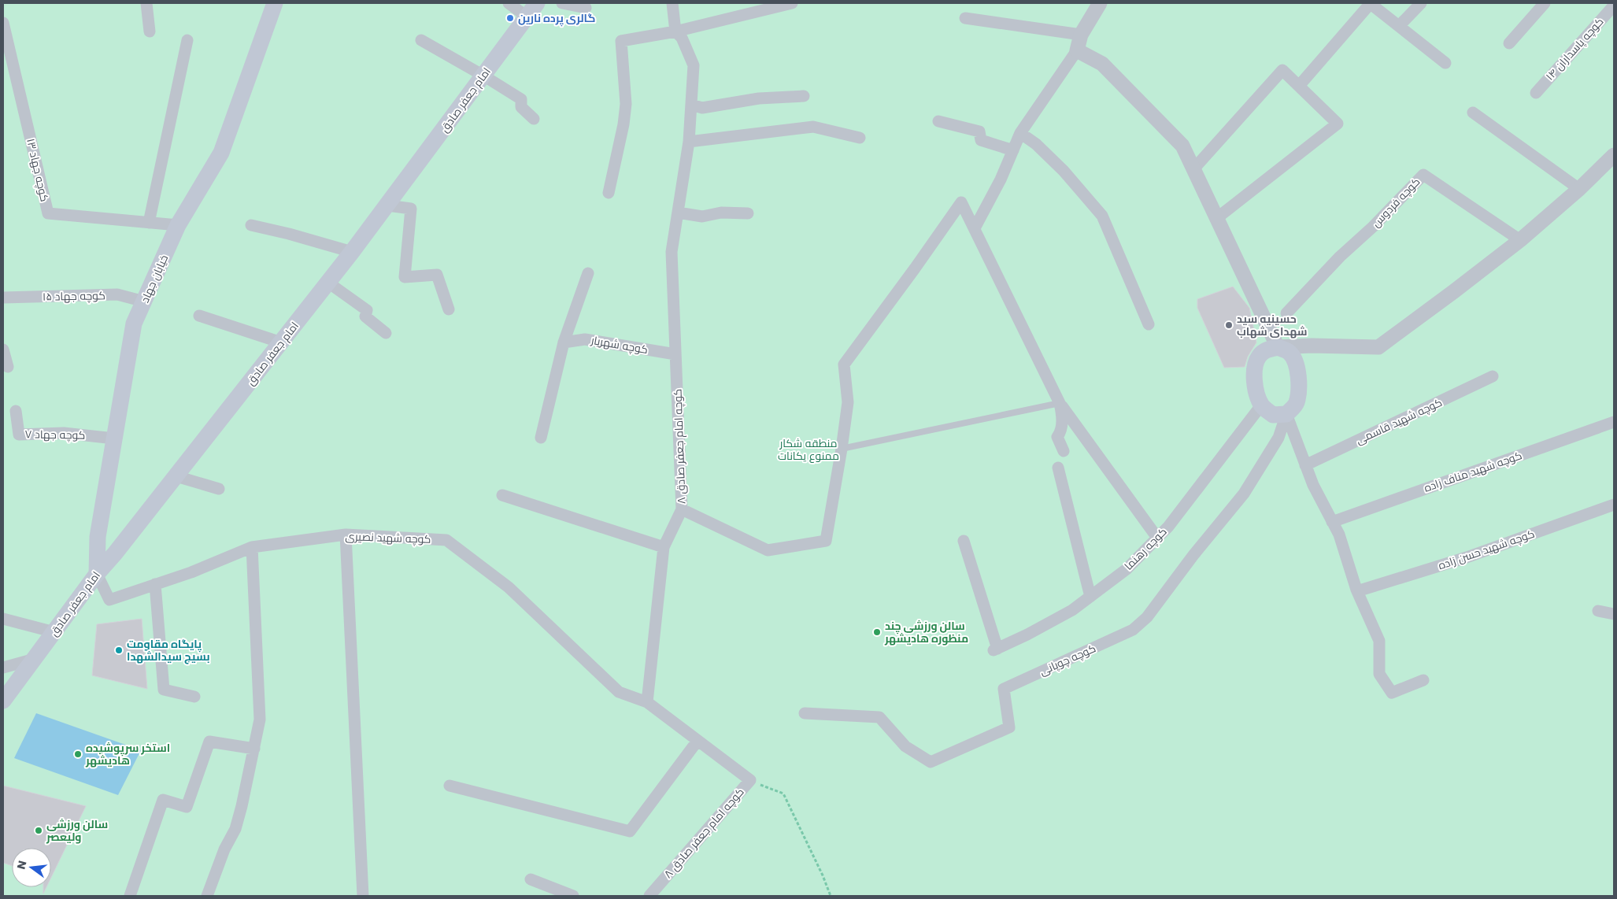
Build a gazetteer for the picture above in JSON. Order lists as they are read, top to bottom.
{
  "streets": {
    "main road": ["امام جعفر صادق", "خیابان جهاد"],
    "street": [
      "کوچه پاسداران ۱۴",
      "کوچه جهاد ۱۳",
      "کوچه فردوس",
      "کوچه جهاد ۱۵",
      "کوچه شهریار",
      "کوچه شهید قاسمی",
      "کوچه جهاد ‍۷",
      "کوچه امام جعفر صادق ۸",
      "کوچه شهید مناف زاده",
      "کوچه شهید نصیری",
      "کوچه رهنما",
      "کوچه شهید حسن زاده",
      "کوچه چوپانی"
    ]
  },
  "crossings": [
    ["امام جعفر صادق", "خیابان جهاد"],
    ["امام جعفر صادق", "کوچه شهید نصیری"],
    ["کوچه جهاد ۱۳", "خیابان جهاد"],
    ["خیابان جهاد", "کوچه جهاد ۱۵"],
    ["خیابان جهاد", "کوچه جهاد ‍۷"],
    ["خیابان جهاد", "کوچه شهید نصیری"],
    ["کوچه شهریار", "کوچه امام جعفر صادق ۸"],
    ["کوچه امام جعفر صادق ۸", "کوچه شهید نصیری"],
    ["کوچه رهنما", "کوچه چوپانی"]
  ],
  "parks": ["منطقه شکار ممنوع یکانات"],
  "places": [
    "گالری پرده نارین",
    "حسینیه سید شهدای شهاب",
    "سالن ورزشی چند منظوره هادیشهر",
    "پایگاه مقاومت بسیج سیدالشهدا",
    "استخر سرپوشیده هادیشهر",
    "سالن ورزشی ولیعصر"
  ],
  "north": "left"
}
